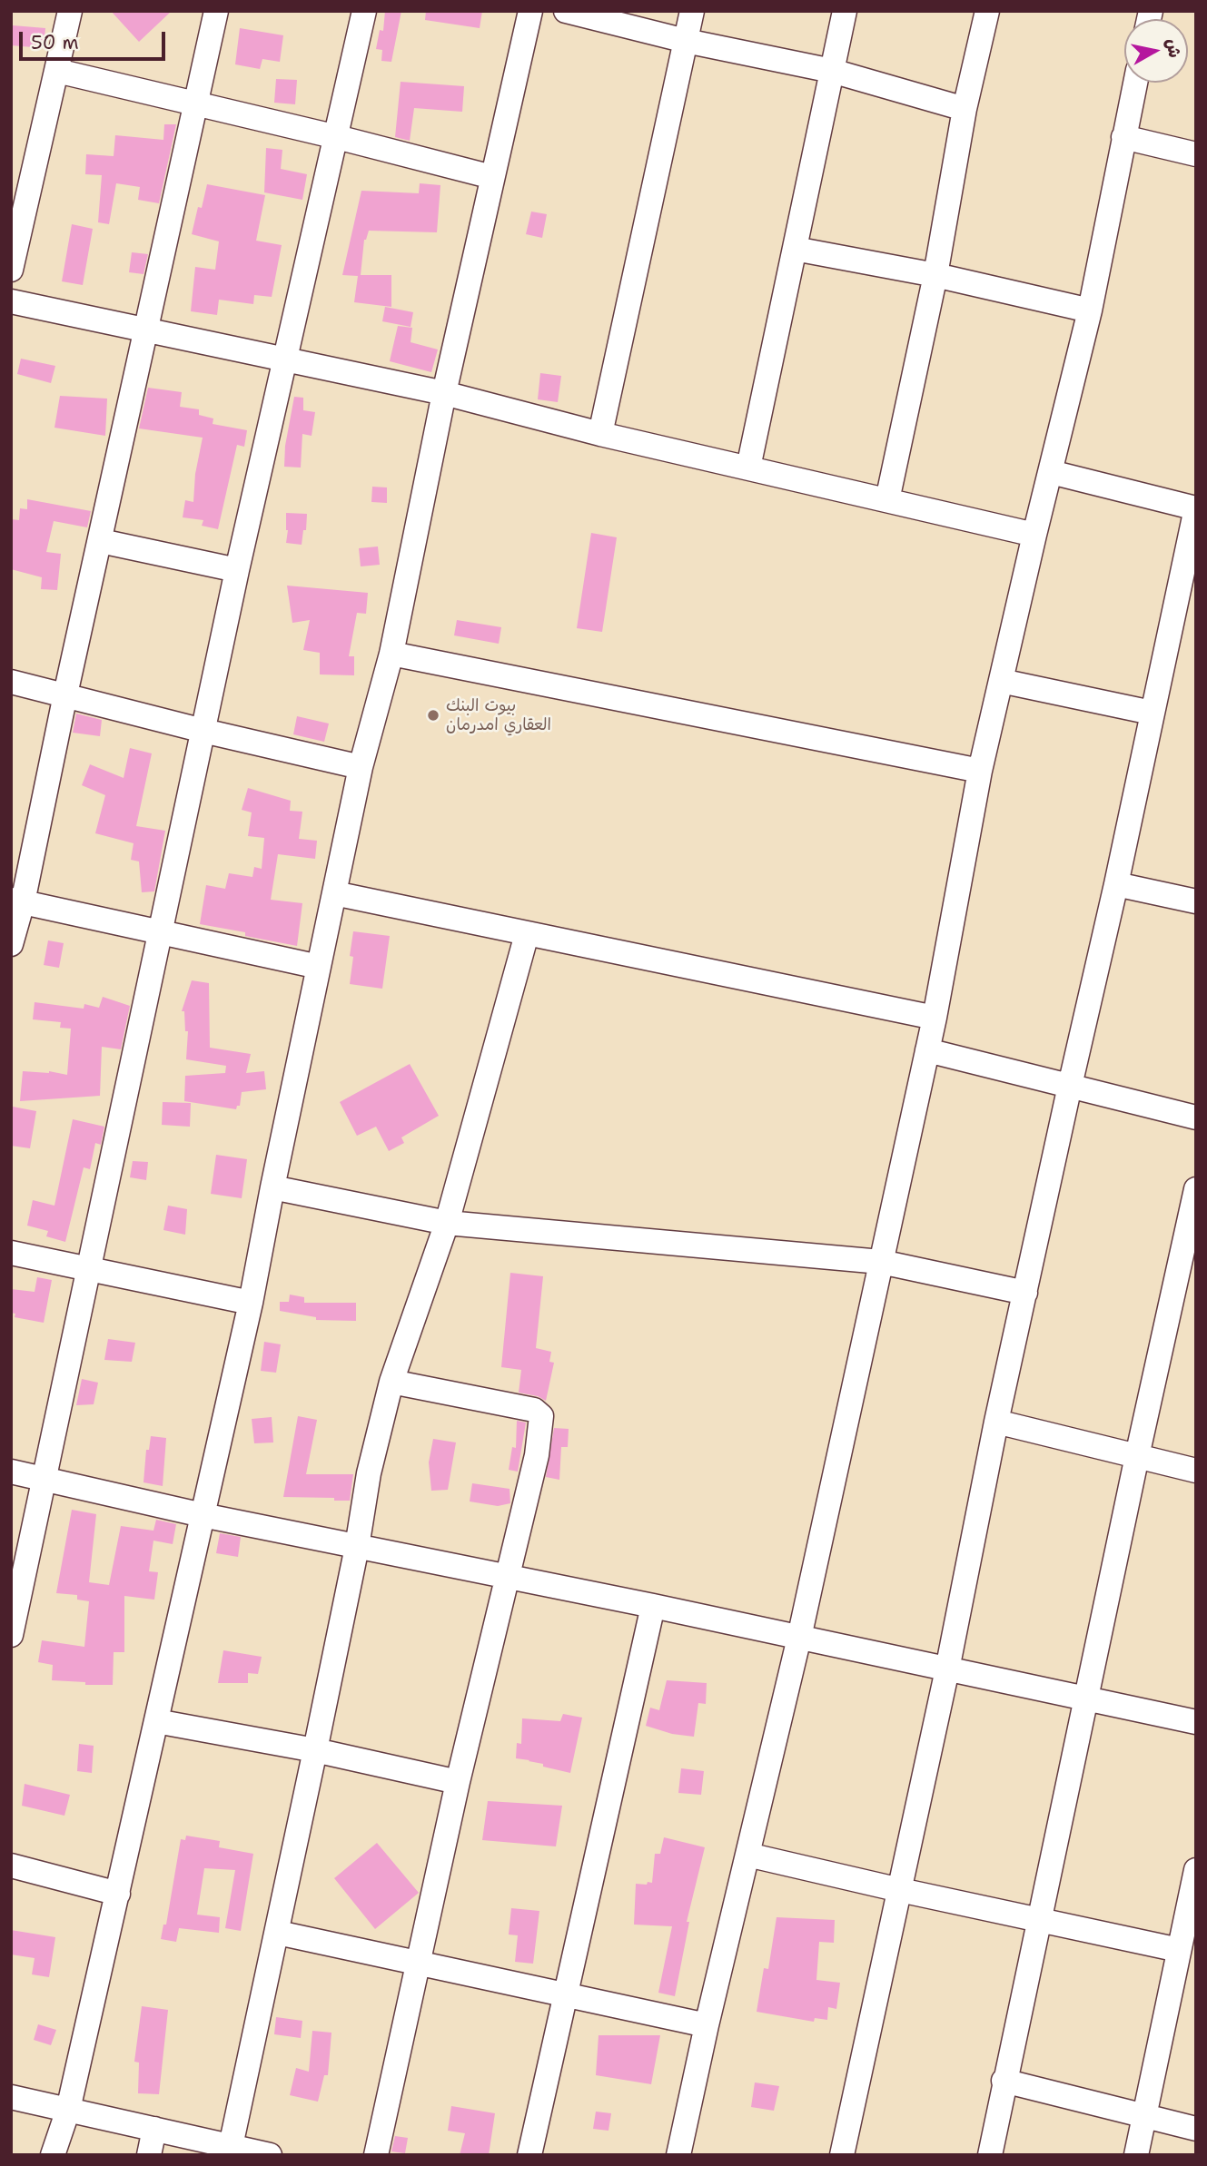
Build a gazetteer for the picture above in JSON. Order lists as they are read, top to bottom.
{
  "places": ["بيوت البنك العقاري امدرمان"],
  "scale_bar": "50 m",
  "north": "right"
}
